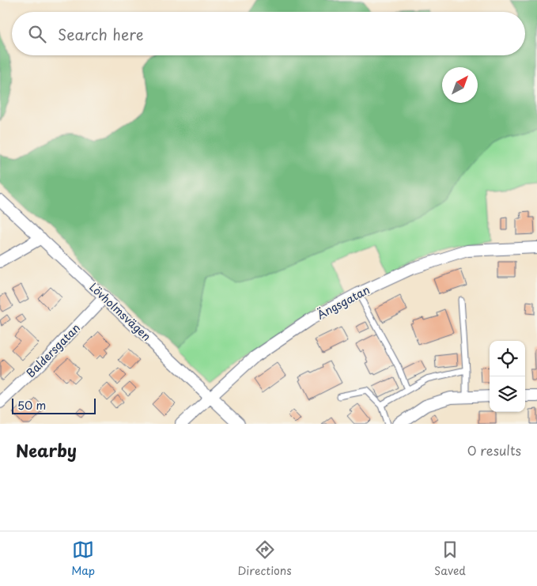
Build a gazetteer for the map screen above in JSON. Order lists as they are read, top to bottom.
{
  "streets": {
    "street": ["Ängsgatan", "Lövholmsvägen", "Baldersgatan"]
  },
  "crossings": [
    ["Ängsgatan", "Lövholmsvägen"],
    ["Lövholmsvägen", "Baldersgatan"]
  ],
  "scale_bar": "50 m",
  "north": "top right",
  "page": {
    "search": "Search here",
    "scale": "50 m",
    "heading": ["Nearby", "0 results"],
    "nav": ["Map", "Directions", "Saved"]
  }
}
